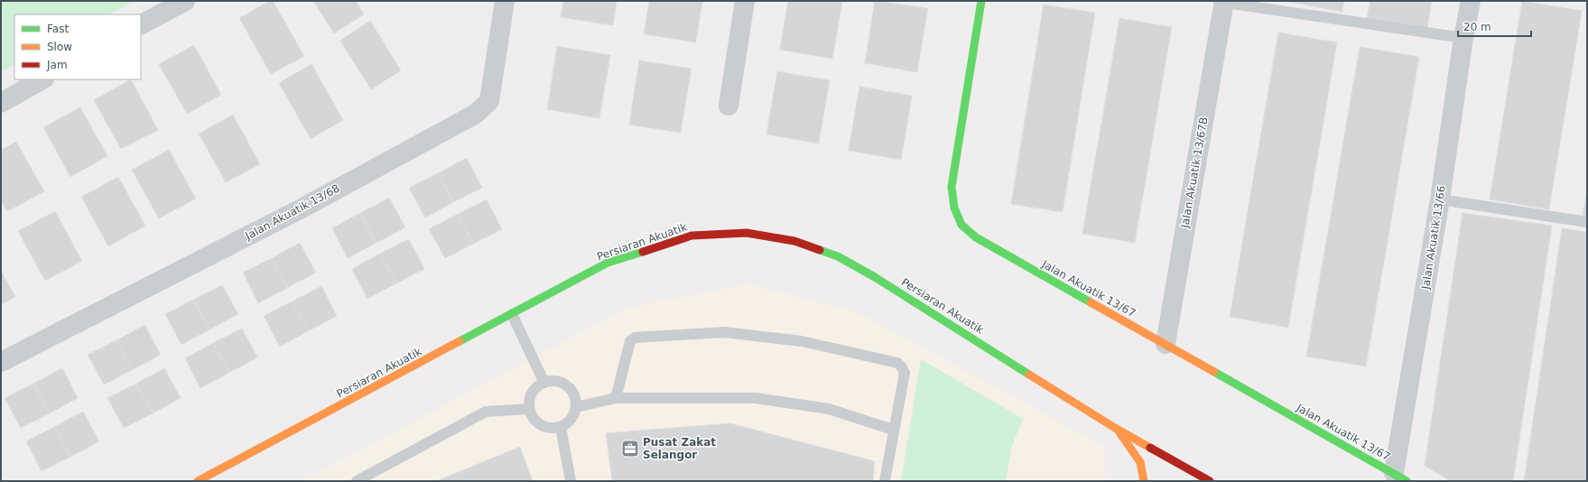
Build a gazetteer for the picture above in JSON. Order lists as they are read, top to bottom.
{
  "streets": {
    "street": [
      "Jalan Akuatik 13/67B",
      "Jalan Akuatik 13/68",
      "Jalan Akuatik 13/66",
      "Persiaran Akuatik",
      "Jalan Akuatik 13/67"
    ]
  },
  "crossings": [
    ["Jalan Akuatik 13/67B", "Jalan Akuatik 13/67"],
    ["Jalan Akuatik 13/66", "Jalan Akuatik 13/67"]
  ],
  "places": {
    "office": ["Pusat Zakat Selangor"]
  },
  "legend": ["Fast", "Slow", "Jam"],
  "scale_bar": "20 m"
}
